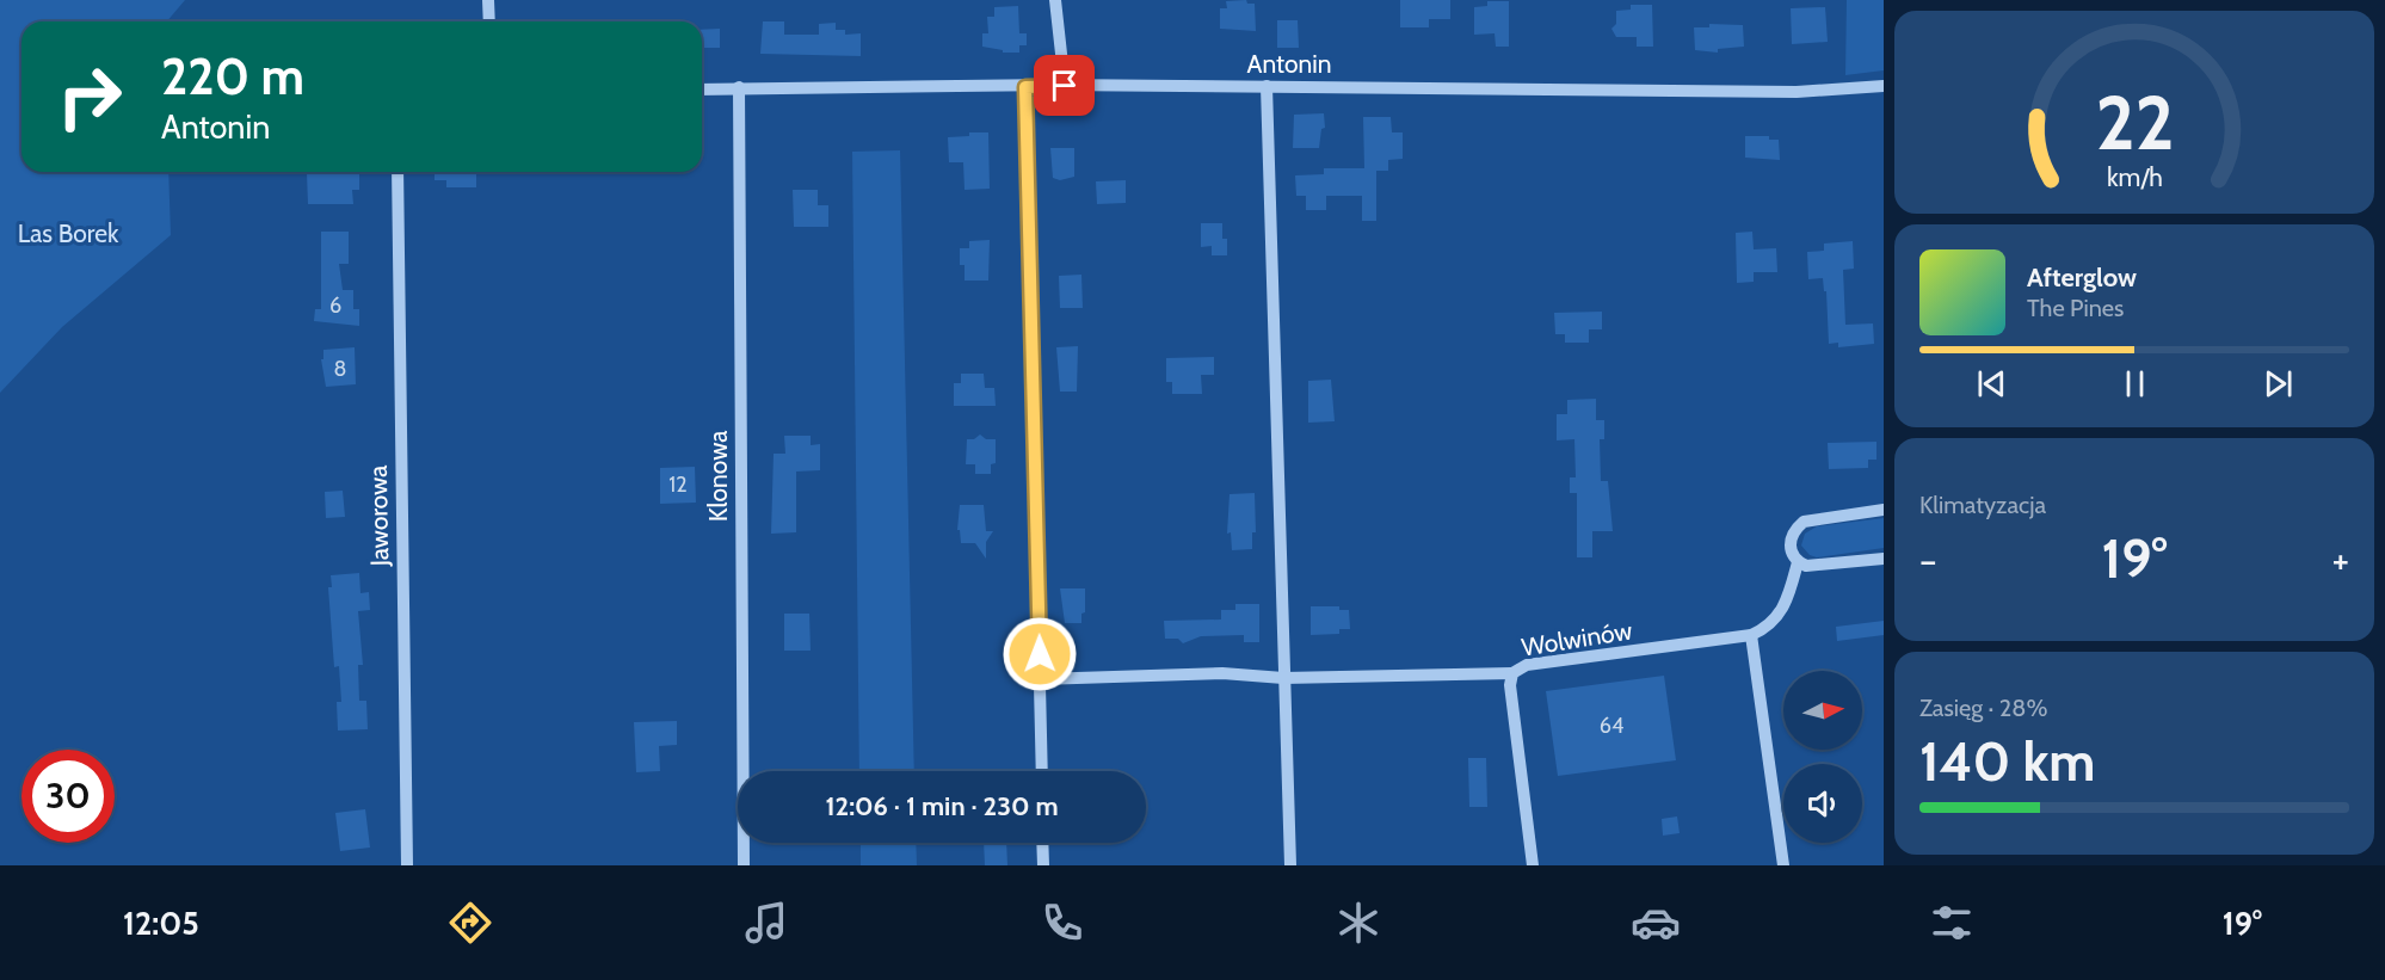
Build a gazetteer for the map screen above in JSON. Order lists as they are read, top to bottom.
{
  "streets": {
    "street": [
      "Antonin",
      "Klonowa",
      "Jaworowa",
      "Wolwinów"
    ]
  },
  "crossings": [
    ["Antonin", "Klonowa"]
  ],
  "parks": ["Las Borek"],
  "house_numbers": [
    "6",
    "8",
    "12",
    "64"
  ],
  "north": "right",
  "page": {
    "turn": ["220 m", "Antonin"],
    "song": ["Afterglow", "The Pines"],
    "tile": [
      "Klimatyzacja",
      ["Zasięg · 28%", "140 km"]
    ],
    "heat": ["−", "19°", "+"],
    "limit": "30",
    "trip": "12:06 · 1 min · 230 m",
    "tabs": ["12:05", "19°"],
    "gauge": ["22", "km/h"]
  }
}
